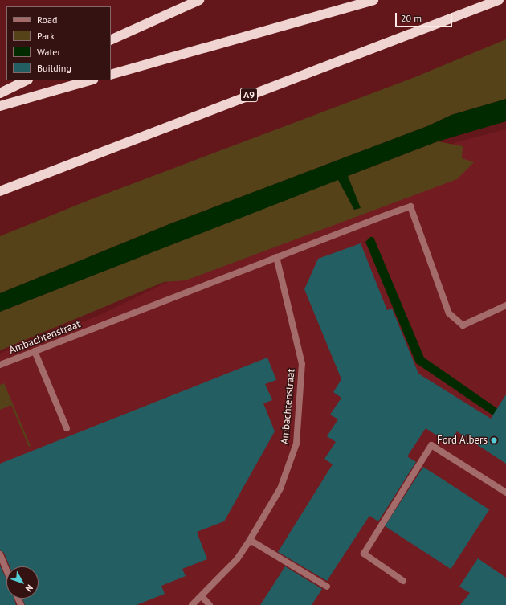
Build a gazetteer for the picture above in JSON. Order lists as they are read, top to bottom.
{
  "streets": {
    "highway": ["A9"],
    "street": ["Ambachtenstraat"]
  },
  "places": ["Ford Albers"],
  "legend": [
    "Road",
    "Park",
    "Water",
    "Building"
  ],
  "scale_bar": "20 m",
  "north": "bottom right"
}
